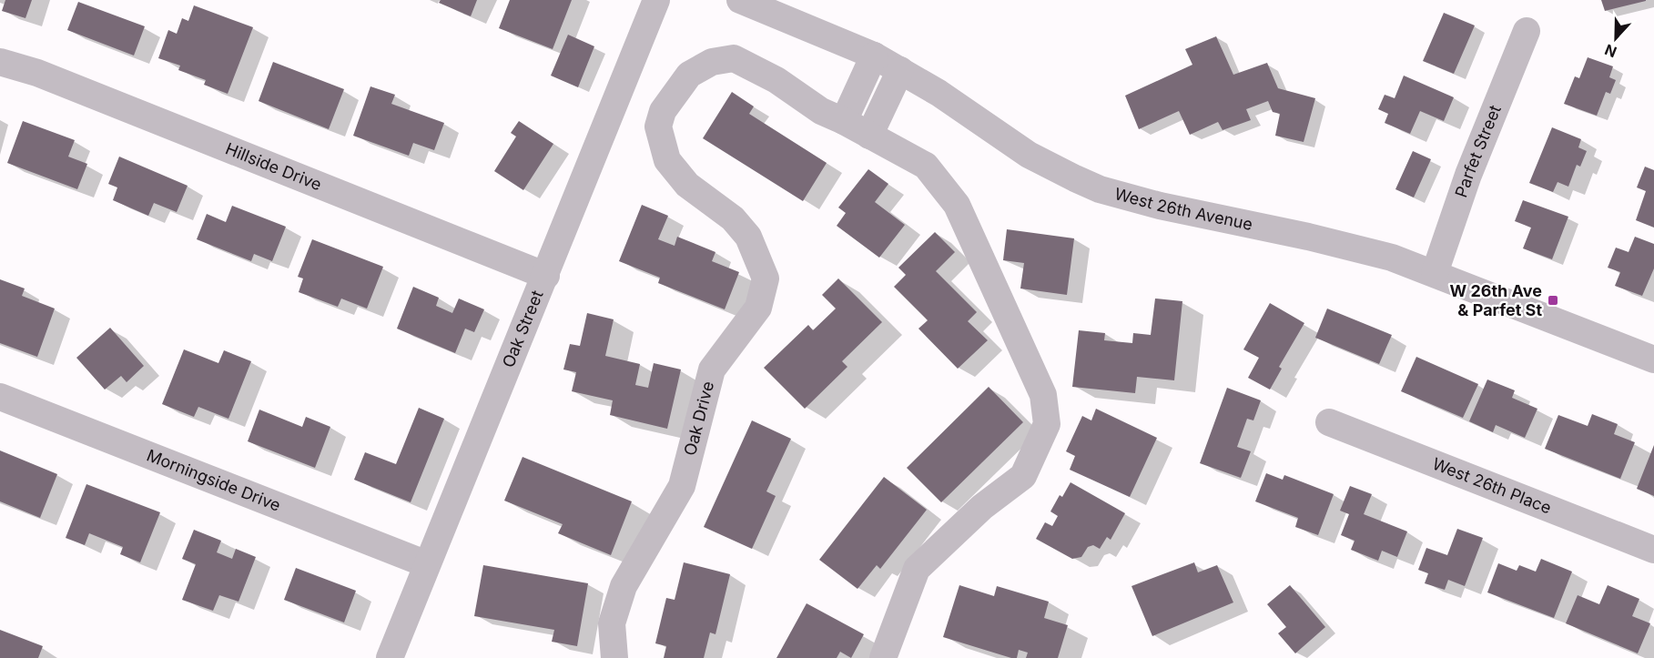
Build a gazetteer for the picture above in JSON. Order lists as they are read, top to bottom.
{
  "streets": {
    "street": [
      "Parfet Street",
      "Hillside Drive",
      "West 26th Avenue",
      "Oak Street",
      "Oak Drive",
      "Morningside Drive",
      "West 26th Place"
    ]
  },
  "crossings": [
    ["Parfet Street", "West 26th Avenue"],
    ["Hillside Drive", "Oak Street"],
    ["Oak Street", "Morningside Drive"]
  ],
  "places": {
    "transit": ["W 26th Ave & Parfet St"]
  },
  "north": "bottom"
}
